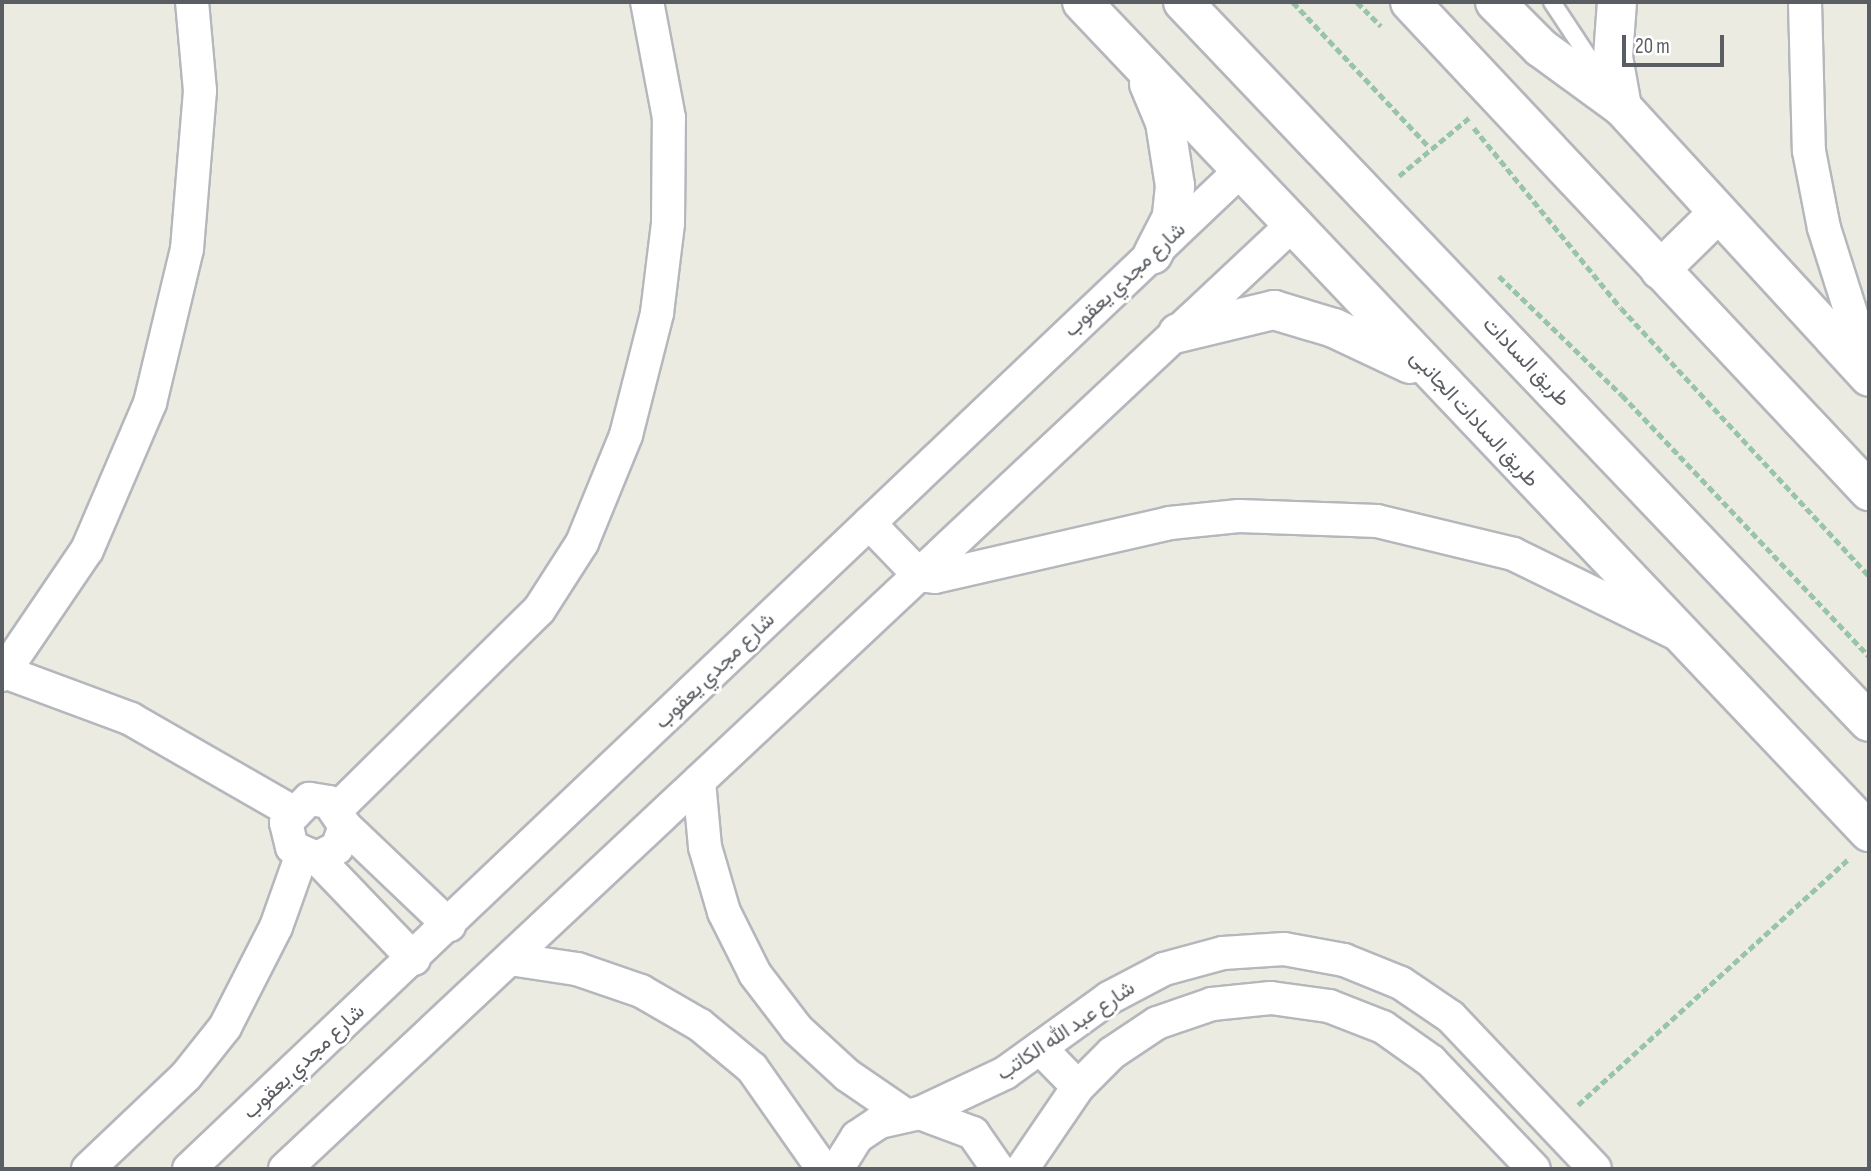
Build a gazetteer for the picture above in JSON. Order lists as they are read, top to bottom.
{
  "streets": {
    "street": [
      "شارع مجدي يعقوب",
      "طريق السادات",
      "طريق السادات الجانبى",
      "شارع عبد الله الكاتب"
    ]
  },
  "crossings": [
    ["شارع مجدي يعقوب", "طريق السادات الجانبى"]
  ],
  "scale_bar": "20 m"
}
